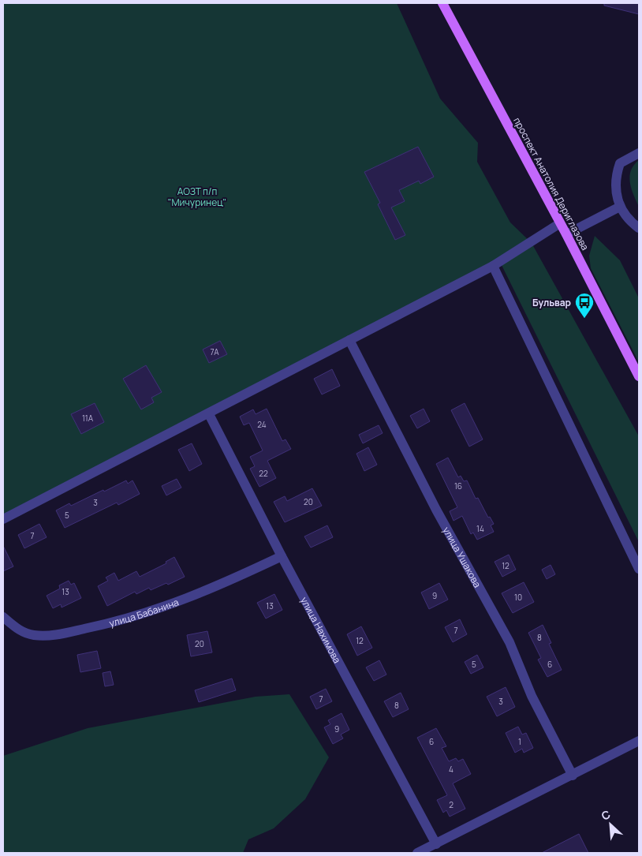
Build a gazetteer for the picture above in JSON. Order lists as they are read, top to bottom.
{
  "streets": {
    "main road": ["проспект Анатолия Дериглазова"],
    "street": ["улица Ушакова", "улица Бабанина", "улица Нахимова"]
  },
  "crossings": [
    ["улица Бабанина", "улица Нахимова"]
  ],
  "parks": ["АОЗТ п/п \"Мичуринец\""],
  "places": {
    "bus stop": ["Бульвар"]
  },
  "house_numbers": [
    "7А",
    "11А",
    "24",
    "22",
    "16",
    "20",
    "3",
    "5",
    "14",
    "7",
    "12",
    "13",
    "9",
    "10",
    "13",
    "7",
    "8",
    "12",
    "20",
    "5",
    "6",
    "7",
    "3",
    "8",
    "9",
    "6",
    "1",
    "4",
    "2"
  ],
  "north": "top left"
}
